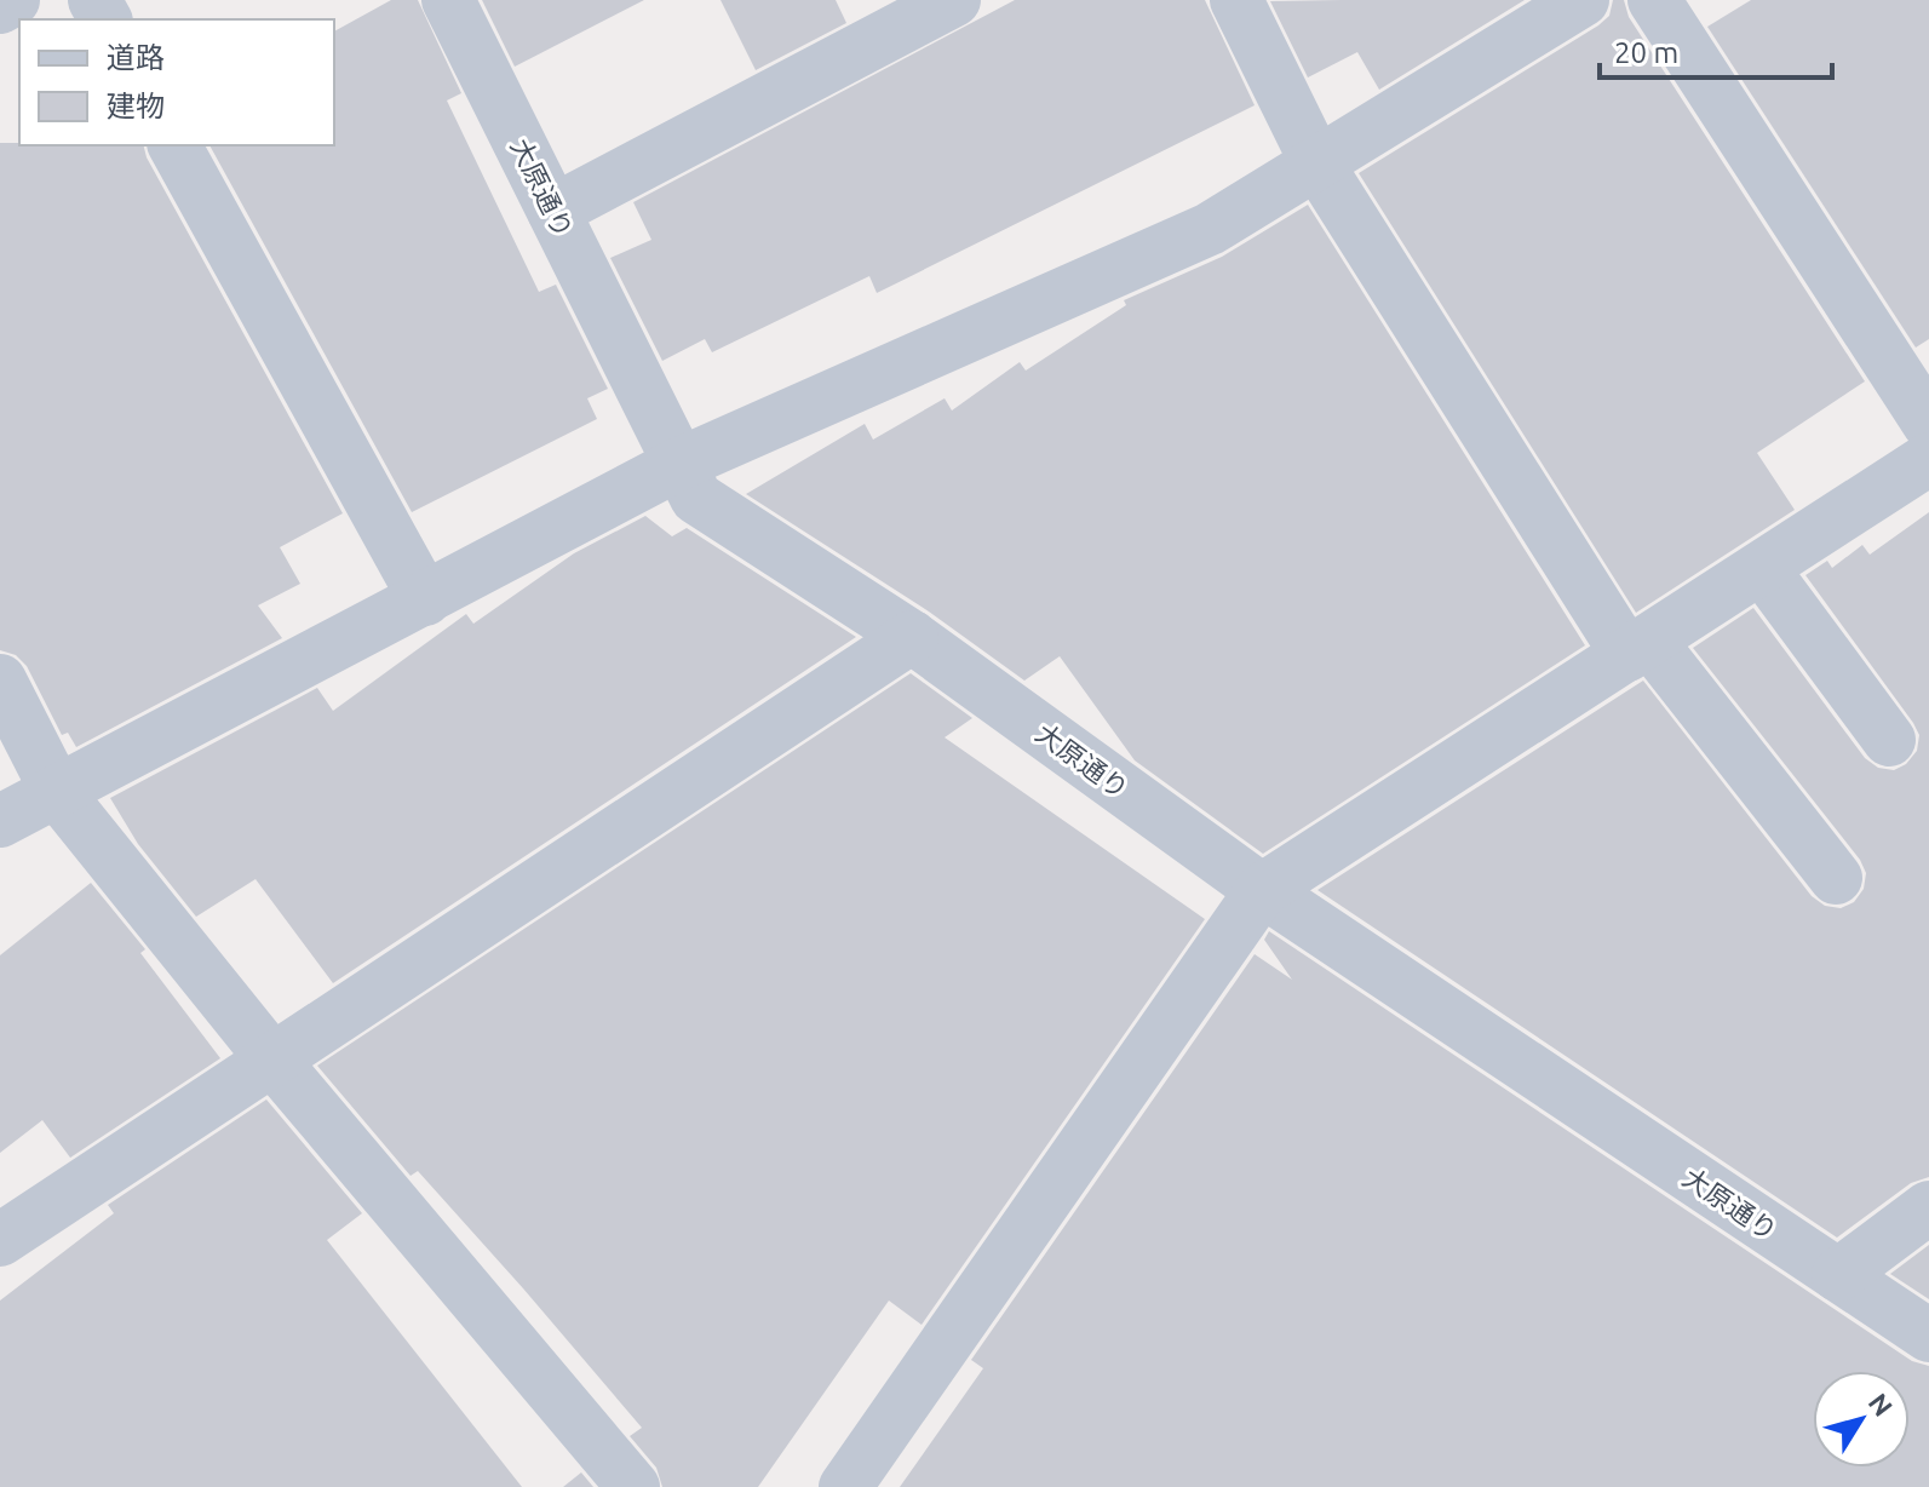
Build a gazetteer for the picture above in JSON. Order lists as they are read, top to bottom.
{
  "streets": {
    "street": ["大原通り"]
  },
  "legend": ["道路", "建物"],
  "scale_bar": "20 m",
  "north": "top right"
}
